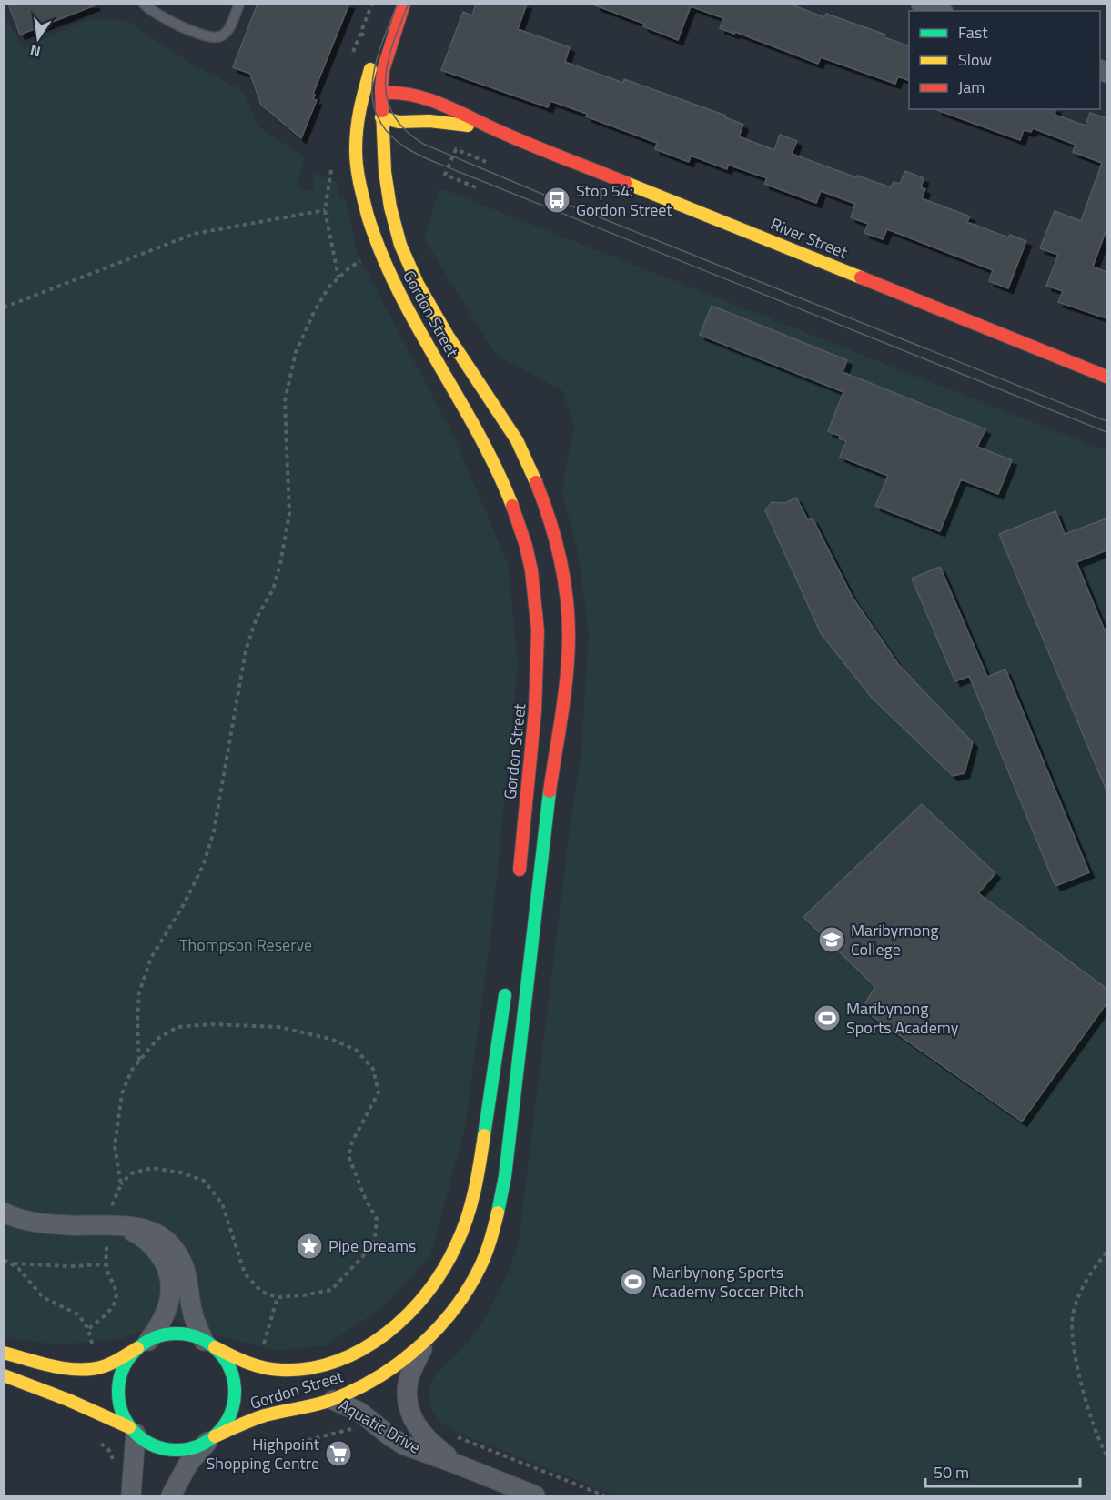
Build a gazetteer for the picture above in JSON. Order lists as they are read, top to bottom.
{
  "streets": {
    "main road": ["River Street", "Gordon Street"],
    "street": ["Aquatic Drive"]
  },
  "crossings": [
    ["River Street", "Gordon Street"],
    ["Gordon Street", "Aquatic Drive"]
  ],
  "parks": ["Thompson Reserve"],
  "places": {
    "bus stop": ["Stop 54: Gordon Street"],
    "school or university": ["Maribyrnong College"],
    "sports": ["Maribynong Sports Academy", "Maribynong Sports Academy Soccer Pitch"],
    "place": ["Pipe Dreams"],
    "supermarket": ["Highpoint Shopping Centre"]
  },
  "legend": ["Fast", "Slow", "Jam"],
  "scale_bar": "50 m",
  "north": "bottom"
}
